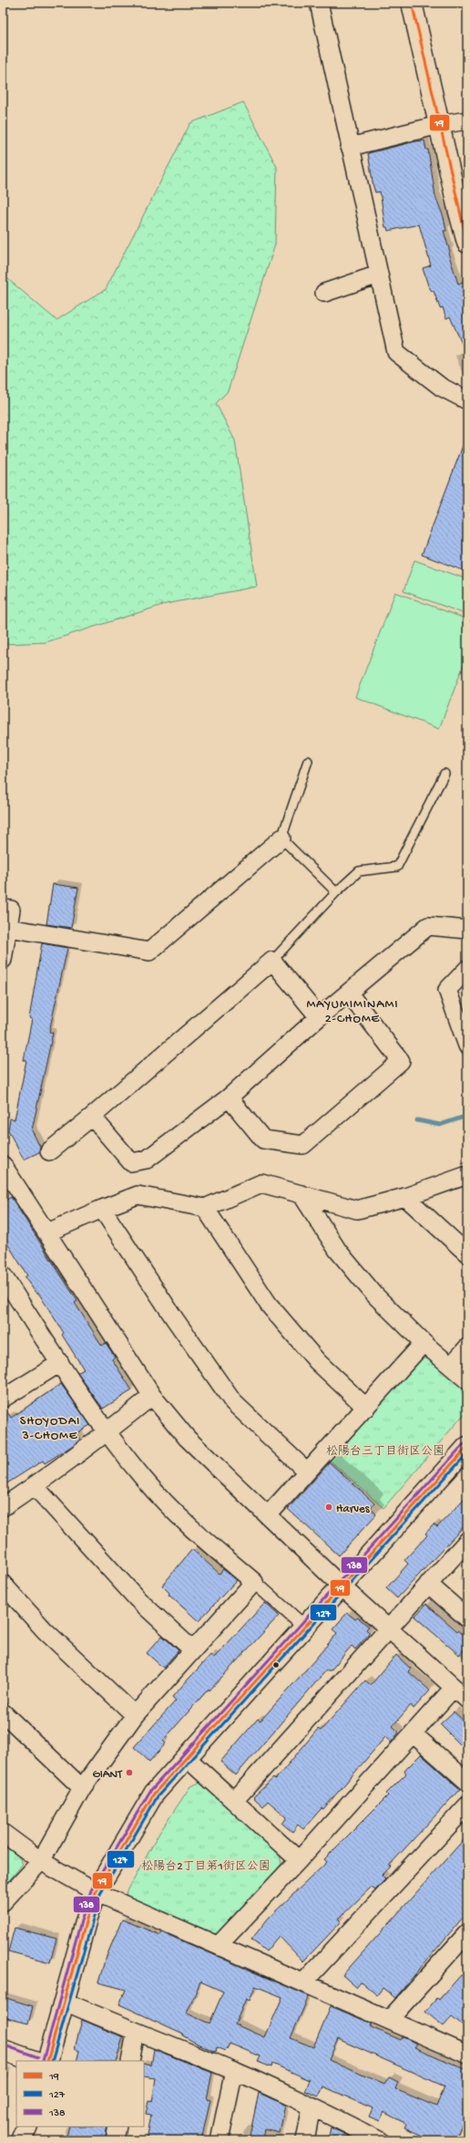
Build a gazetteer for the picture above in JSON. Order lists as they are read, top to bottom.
{
  "districts": ["MAYUMIMINAMI 2-CHOME", "SHOYODAI 3-CHOME"],
  "parks": ["松陽台三丁目街区公園", "松陽台2丁目第1街区公園"],
  "places": ["Harves", "GIANT"],
  "lines": ["transit line 19", "transit line 138", "transit line 127"],
  "legend": ["19", "127", "138"]
}
